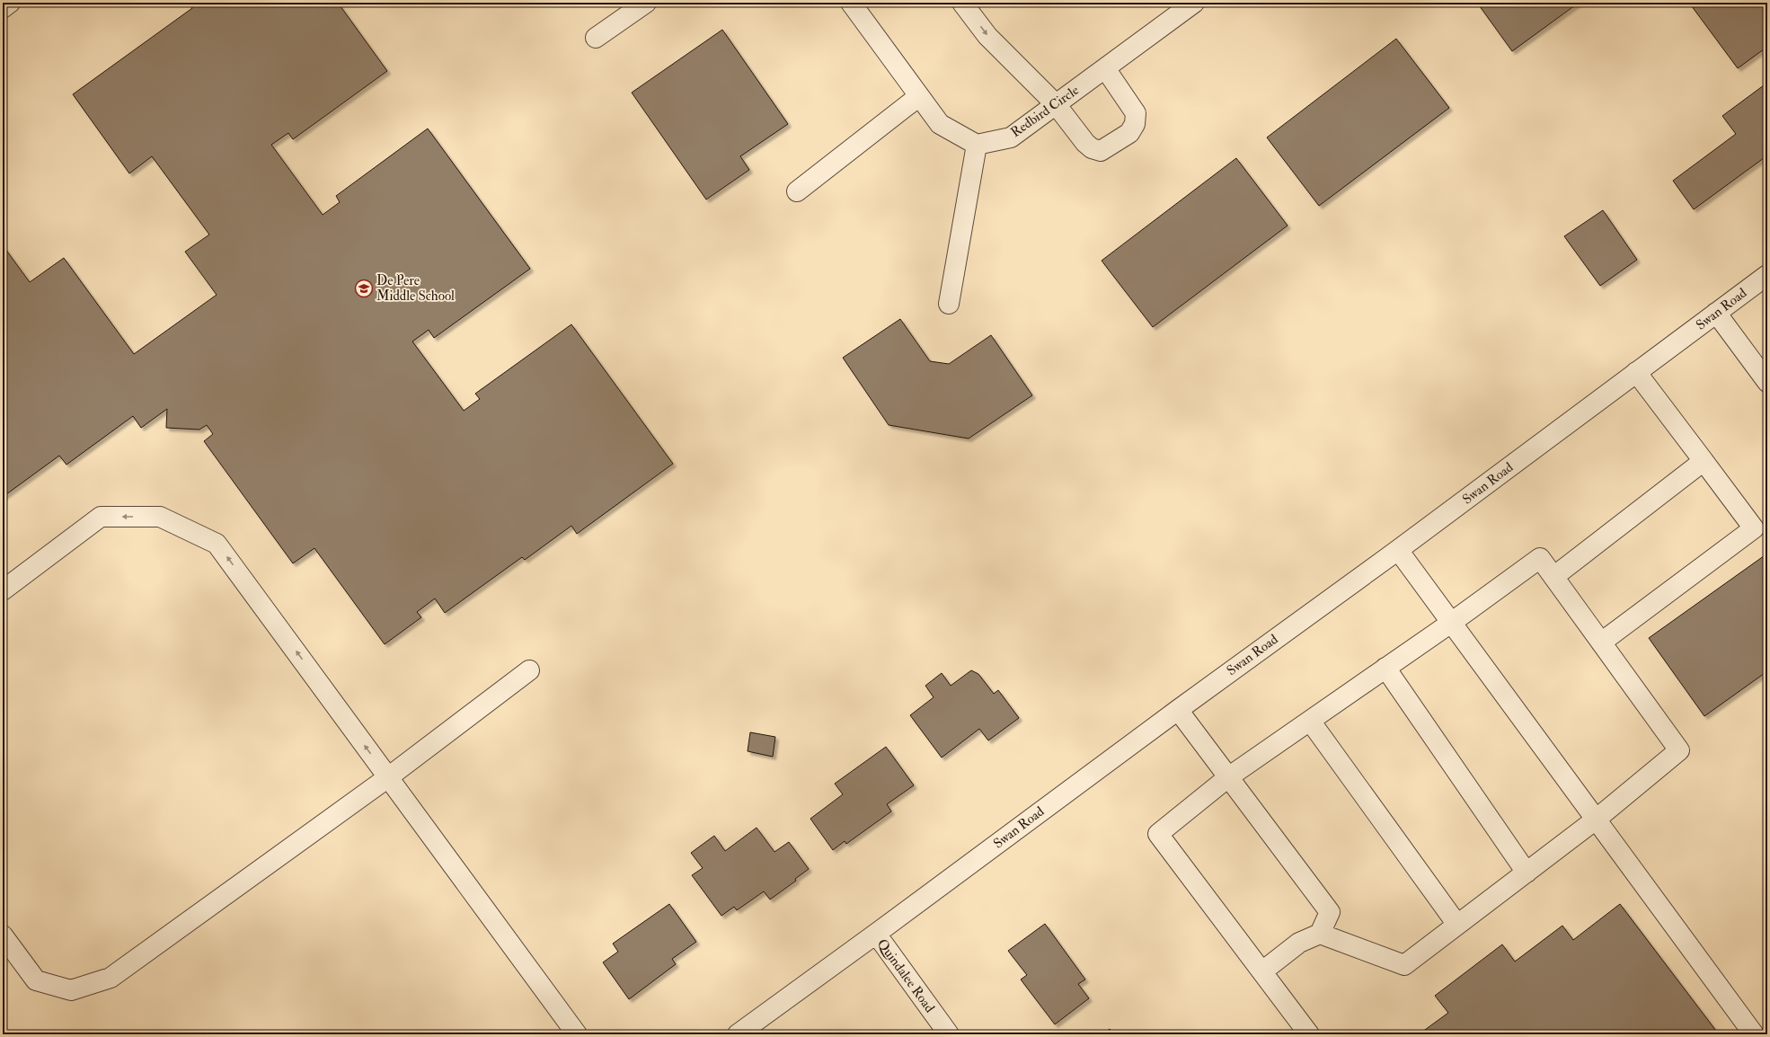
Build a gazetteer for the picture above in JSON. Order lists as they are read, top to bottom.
{
  "streets": {
    "street": ["Redbird Circle", "Swan Road", "Quindalee Road"]
  },
  "crossings": [
    ["Swan Road", "Quindalee Road"]
  ],
  "places": {
    "school or university": ["De Pere Middle School"]
  }
}
